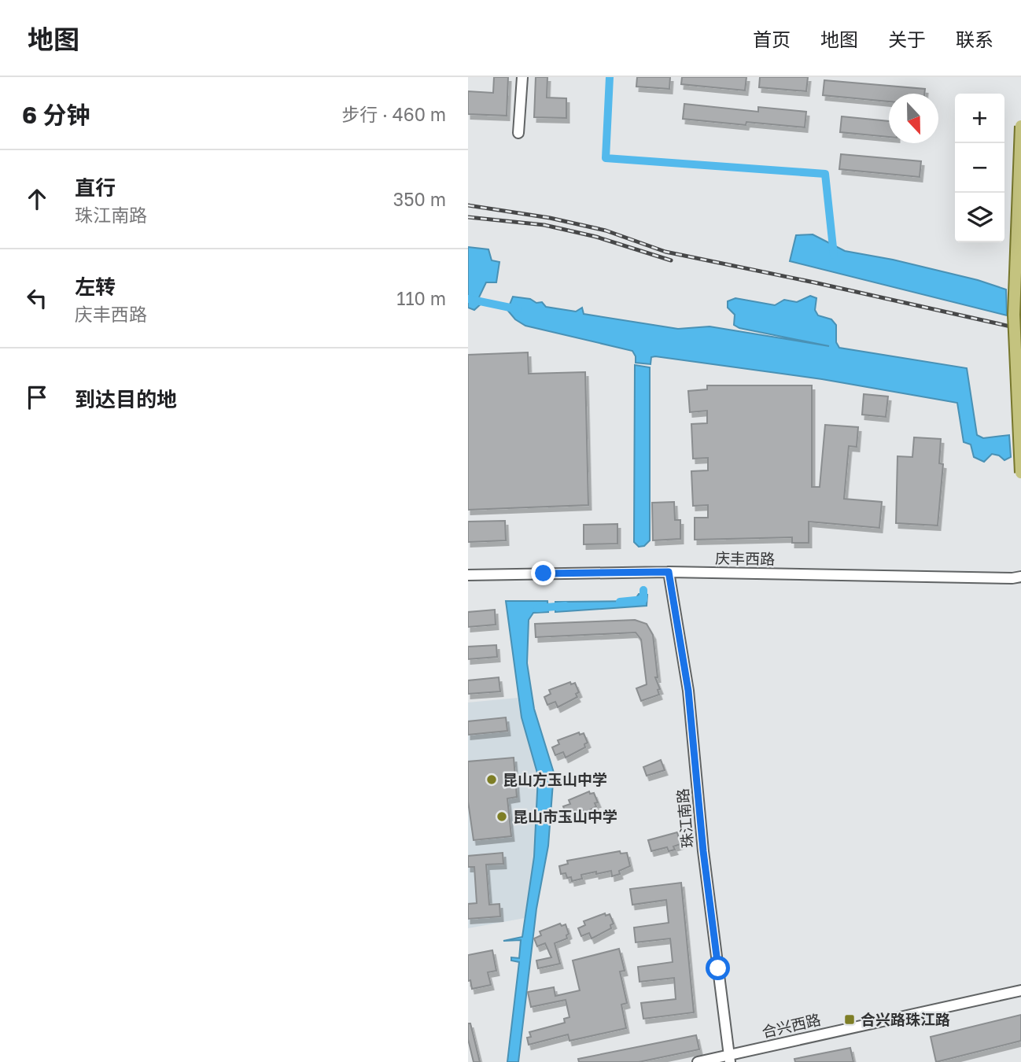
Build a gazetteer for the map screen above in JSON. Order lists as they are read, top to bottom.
{
  "streets": {
    "street": ["庆丰西路", "珠江南路", "合兴西路"]
  },
  "crossings": [
    ["庆丰西路", "珠江南路"],
    ["珠江南路", "合兴西路"]
  ],
  "places": {
    "other": ["昆山方玉山中学", "昆山市玉山中学"],
    "transit": ["合兴路珠江路"]
  },
  "north": "bottom",
  "page": {
    "header": "地图",
    "nav": [
      "首页",
      "地图",
      "关于",
      "联系"
    ],
    "heading": ["6 分钟", "步行 · 460 m"],
    "map_buttons": ["+", "−"],
    "list": [
      ["直行", "珠江南路", "350 m"],
      ["左转", "庆丰西路", "110 m"],
      "到达目的地"
    ]
  }
}
